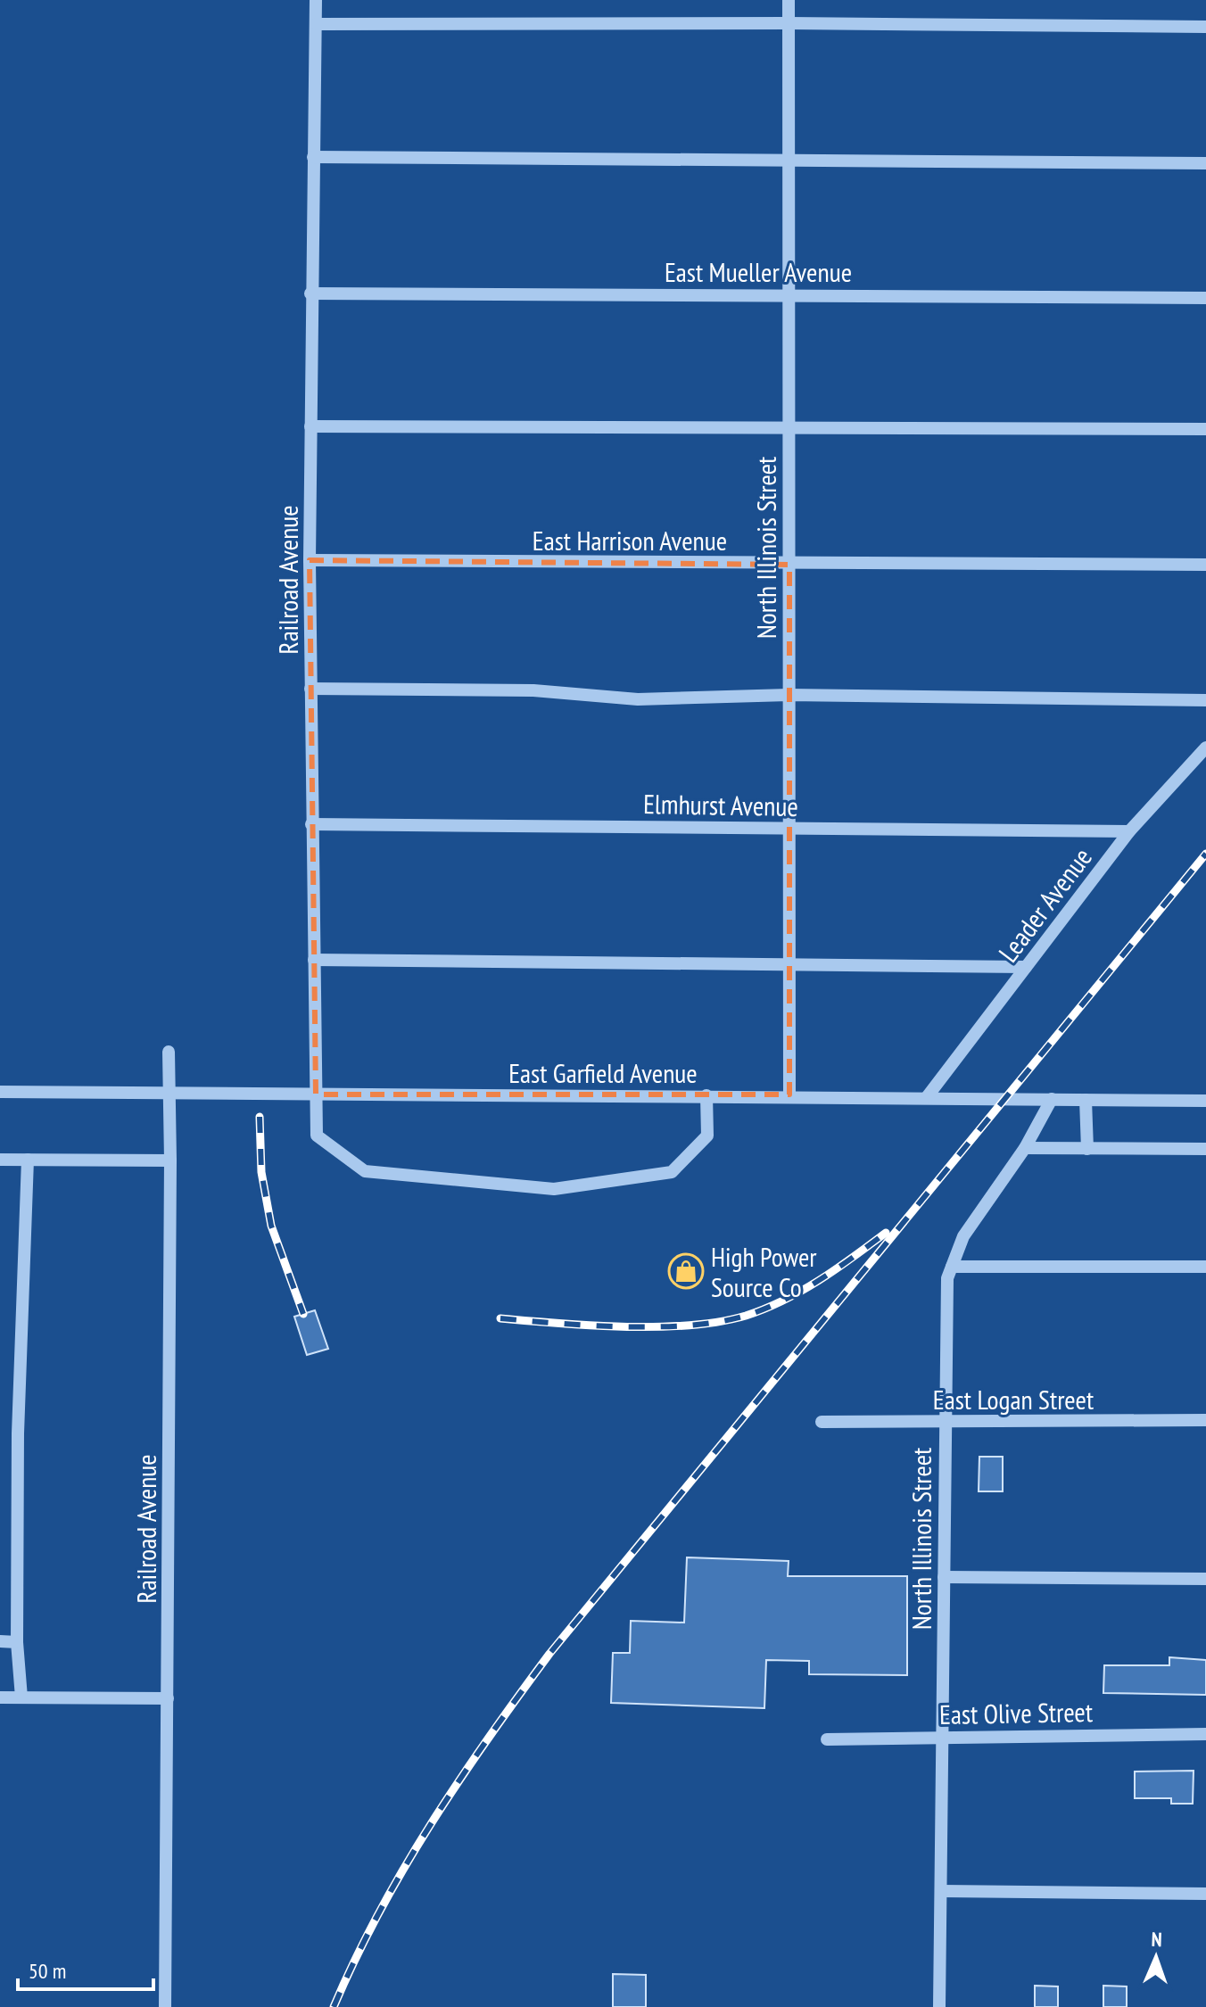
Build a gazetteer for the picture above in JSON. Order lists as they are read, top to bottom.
{
  "streets": {
    "street": [
      "East Mueller Avenue",
      "East Harrison Avenue",
      "North Illinois Street",
      "Railroad Avenue",
      "Elmhurst Avenue",
      "Leader Avenue",
      "East Garfield Avenue",
      "East Logan Street",
      "East Olive Street"
    ]
  },
  "crossings": [
    ["East Mueller Avenue", "North Illinois Street"],
    ["East Mueller Avenue", "Railroad Avenue"],
    ["East Harrison Avenue", "North Illinois Street"],
    ["East Harrison Avenue", "Railroad Avenue"],
    ["North Illinois Street", "Elmhurst Avenue"],
    ["North Illinois Street", "East Garfield Avenue"],
    ["North Illinois Street", "East Logan Street"],
    ["North Illinois Street", "East Olive Street"],
    ["Railroad Avenue", "Elmhurst Avenue"],
    ["Railroad Avenue", "East Garfield Avenue"],
    ["Elmhurst Avenue", "Leader Avenue"],
    ["Leader Avenue", "East Garfield Avenue"]
  ],
  "places": {
    "shop": ["High Power Source Co"]
  },
  "scale_bar": "50 m",
  "north": "top"
}
